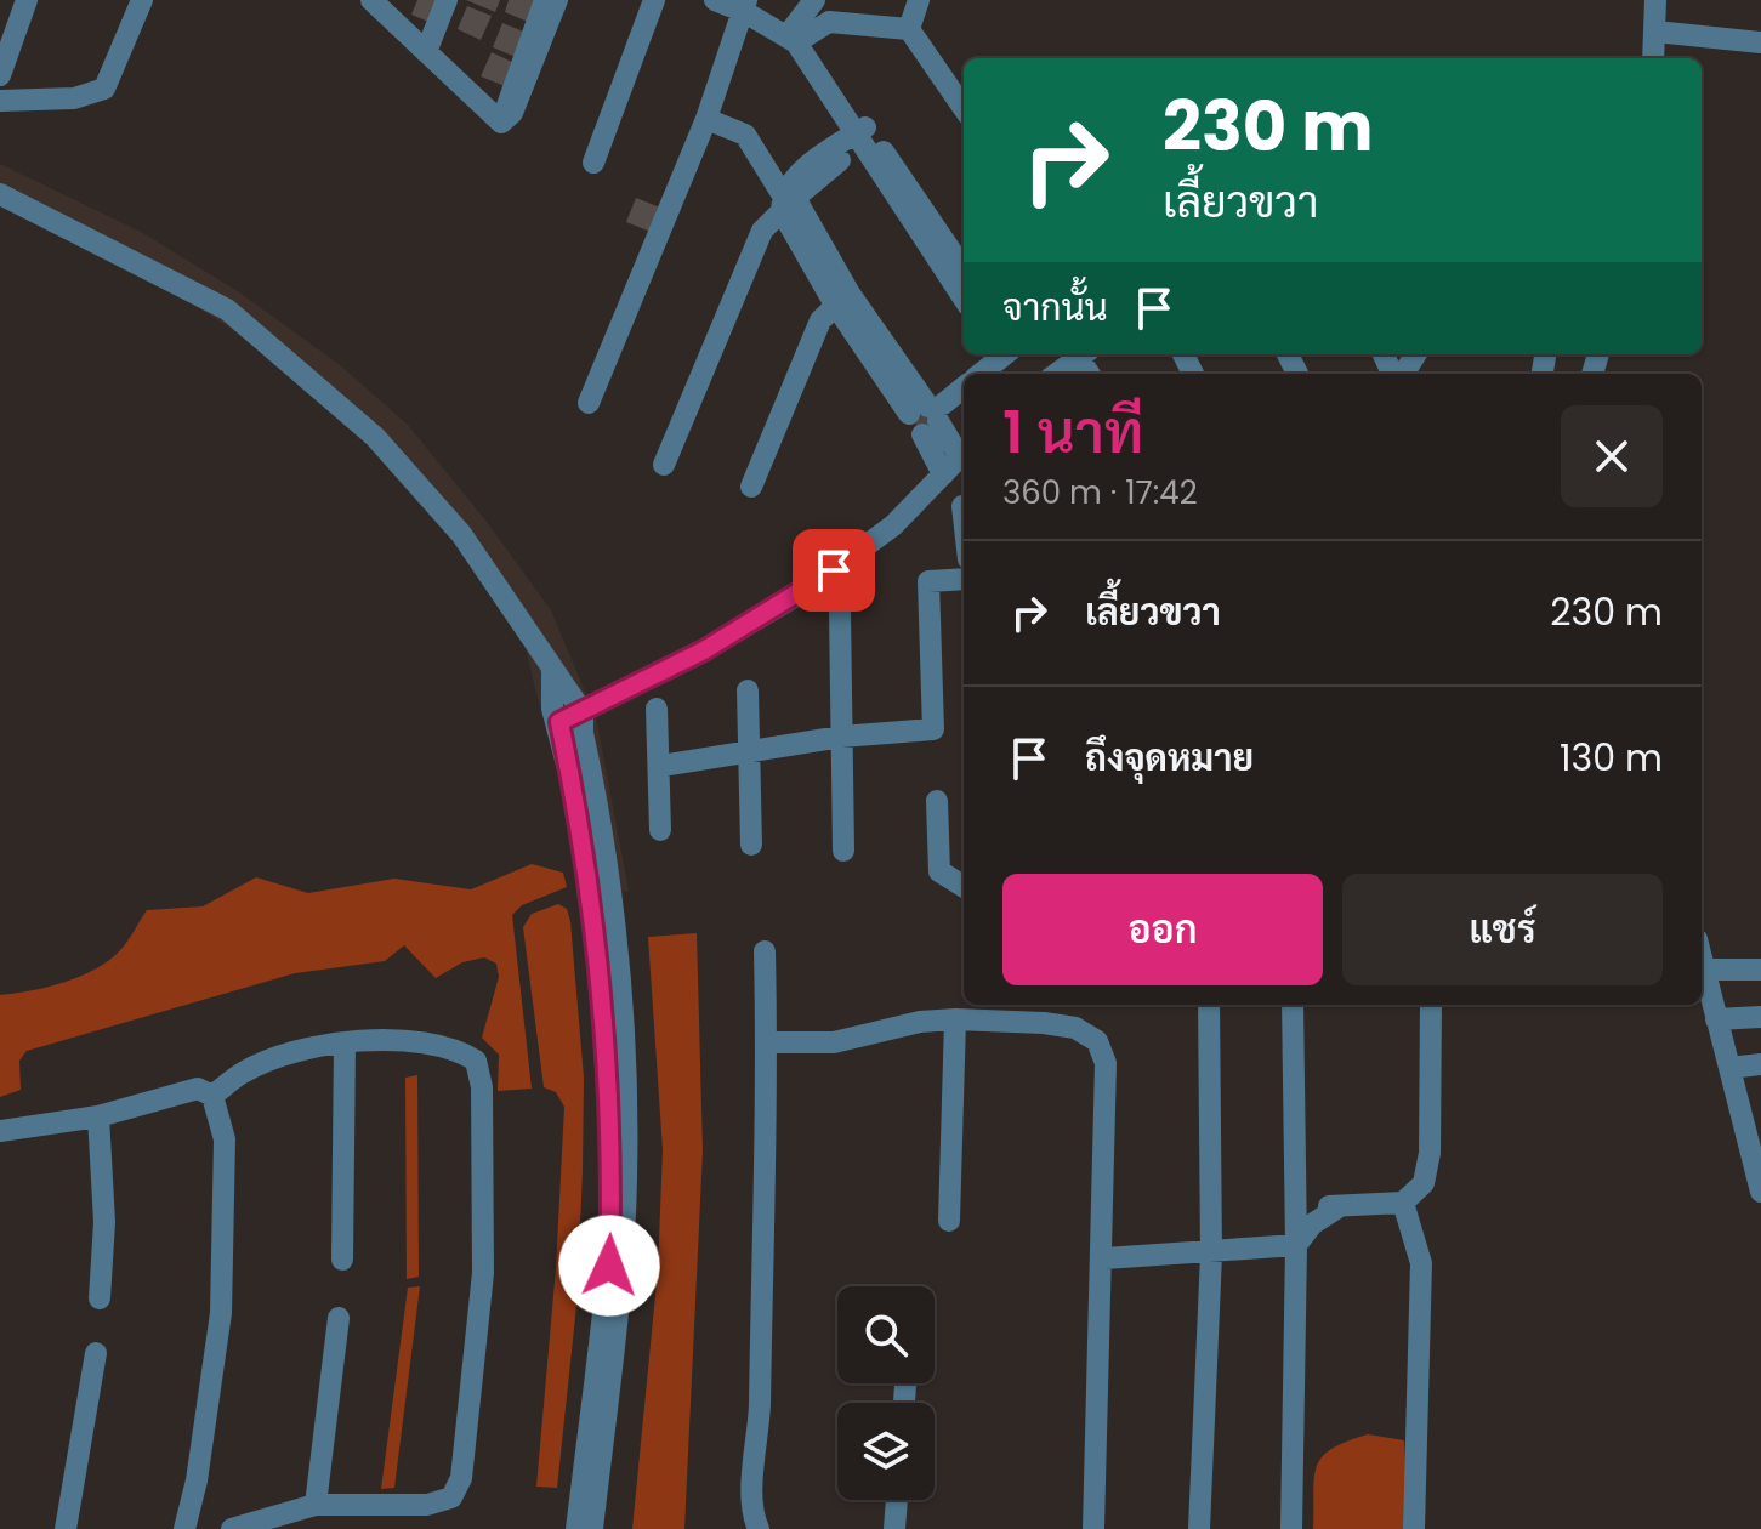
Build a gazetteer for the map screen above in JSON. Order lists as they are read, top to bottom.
{
  "page": {
    "turn": ["230 m", "เลี้ยวขวา"],
    "then": "จากนั้น",
    "heading": ["1 นาที", "360 m · 17:42"],
    "list": [
      {
        "name": "เลี้ยวขวา",
        "value": "230 m"
      },
      {
        "name": "ถึงจุดหมาย",
        "value": "130 m"
      }
    ],
    "buttons": ["ออก", "แชร์"]
  }
}
